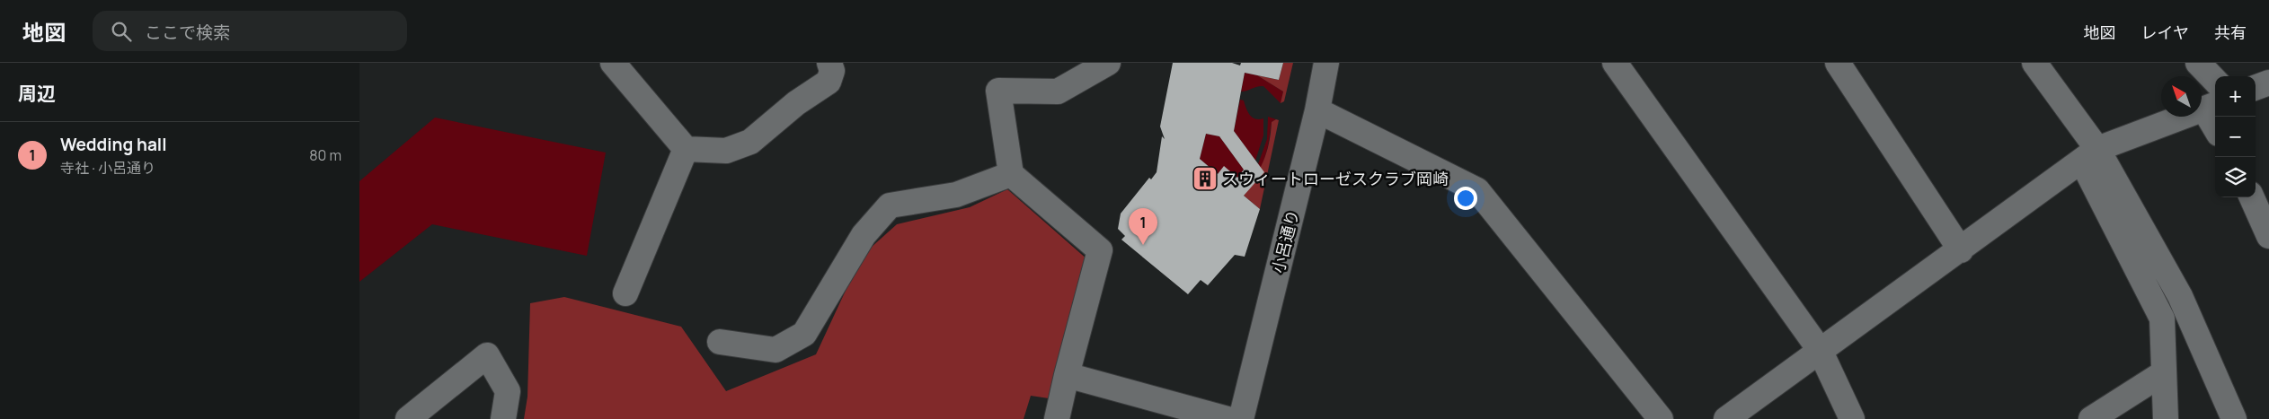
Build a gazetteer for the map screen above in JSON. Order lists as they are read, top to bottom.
{
  "streets": {
    "street": ["小呂通り"]
  },
  "places": {
    "building": ["スウィートローゼスクラブ岡崎"]
  },
  "north": "top left",
  "page": {
    "header": "地図",
    "search": "ここで検索",
    "nav": ["地図", "レイヤ", "共有"],
    "heading": "周辺",
    "map_buttons": ["+", "−"],
    "list": [
      {
        "mark": "1",
        "name": "Wedding hall",
        "note": "寺社 · 小呂通り",
        "value": "80 m"
      }
    ],
    "pins": "1"
  }
}
